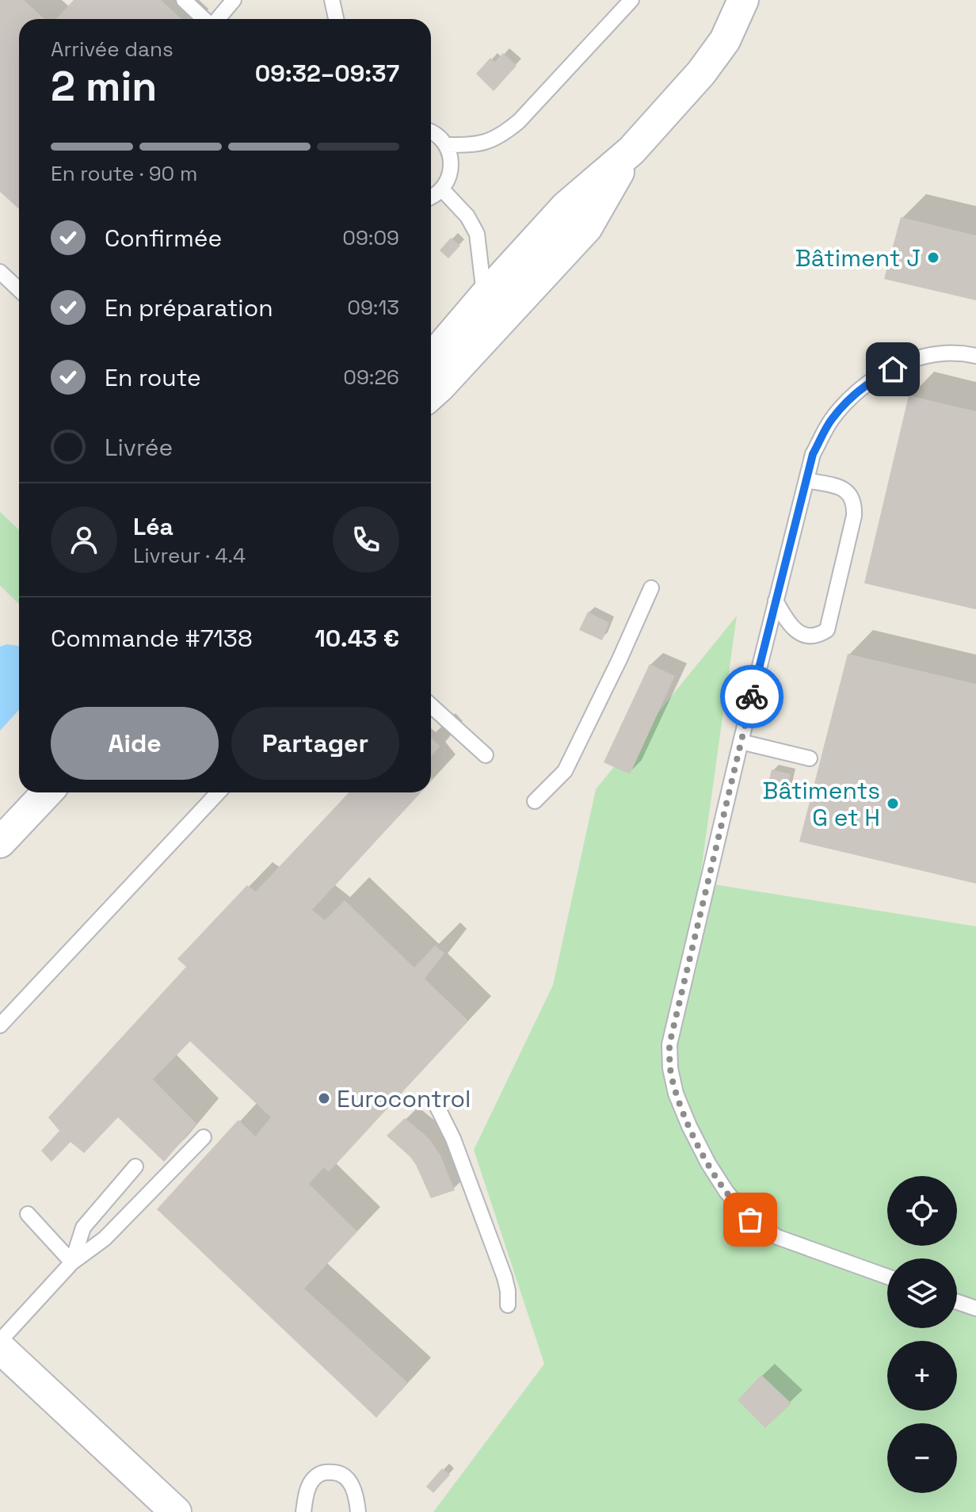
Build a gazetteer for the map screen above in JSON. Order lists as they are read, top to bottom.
{
  "places": ["Bâtiment J", "Bâtiments G et H", "Eurocontrol"],
  "page": {
    "heading": ["2 min", "Arrivée dans", "09:32–09:37"],
    "panel": [
      "Léa",
      "Livreur · 4.4",
      "Commande #7138",
      "10.43 €"
    ],
    "bar": "En route · 90 m",
    "list": [
      ["Confirmée", "09:09"],
      ["En préparation", "09:13"],
      ["En route", "09:26"],
      "Livrée"
    ],
    "buttons": ["Aide", "Partager"],
    "map_buttons": ["+", "−"]
  }
}
